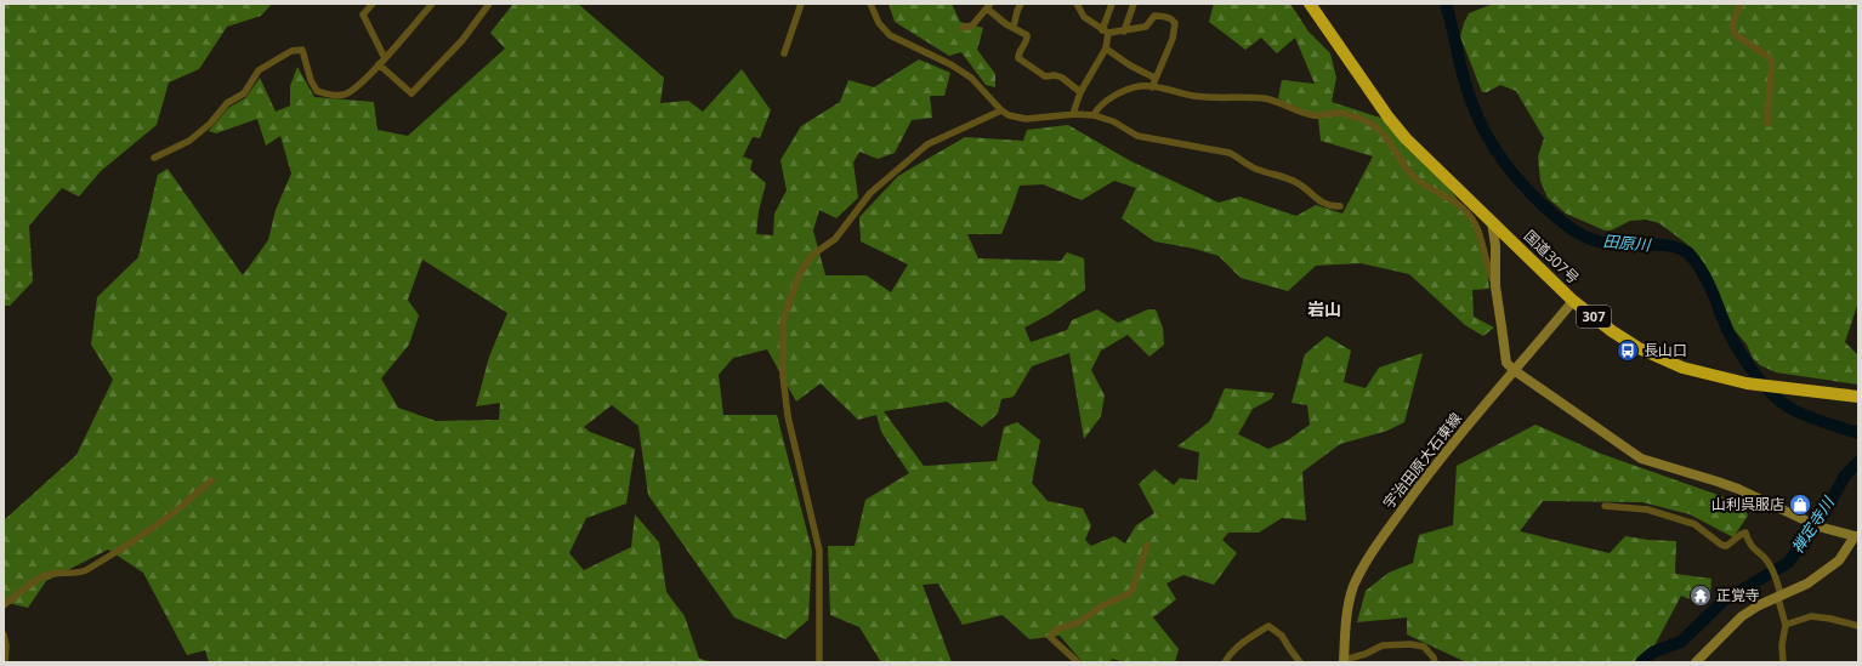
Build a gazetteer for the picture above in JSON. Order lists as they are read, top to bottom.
{
  "streets": {
    "highway": ["国道307号", "307"],
    "street": ["宇治田原大石東線"]
  },
  "crossings": [
    ["国道307号", "宇治田原大石東線"]
  ],
  "districts": ["岩山"],
  "water": ["田原川", "禅定寺川"],
  "places": {
    "bus stop": ["長山口"],
    "shop": ["山利呉服店"],
    "temple": ["正覚寺"]
  }
}
